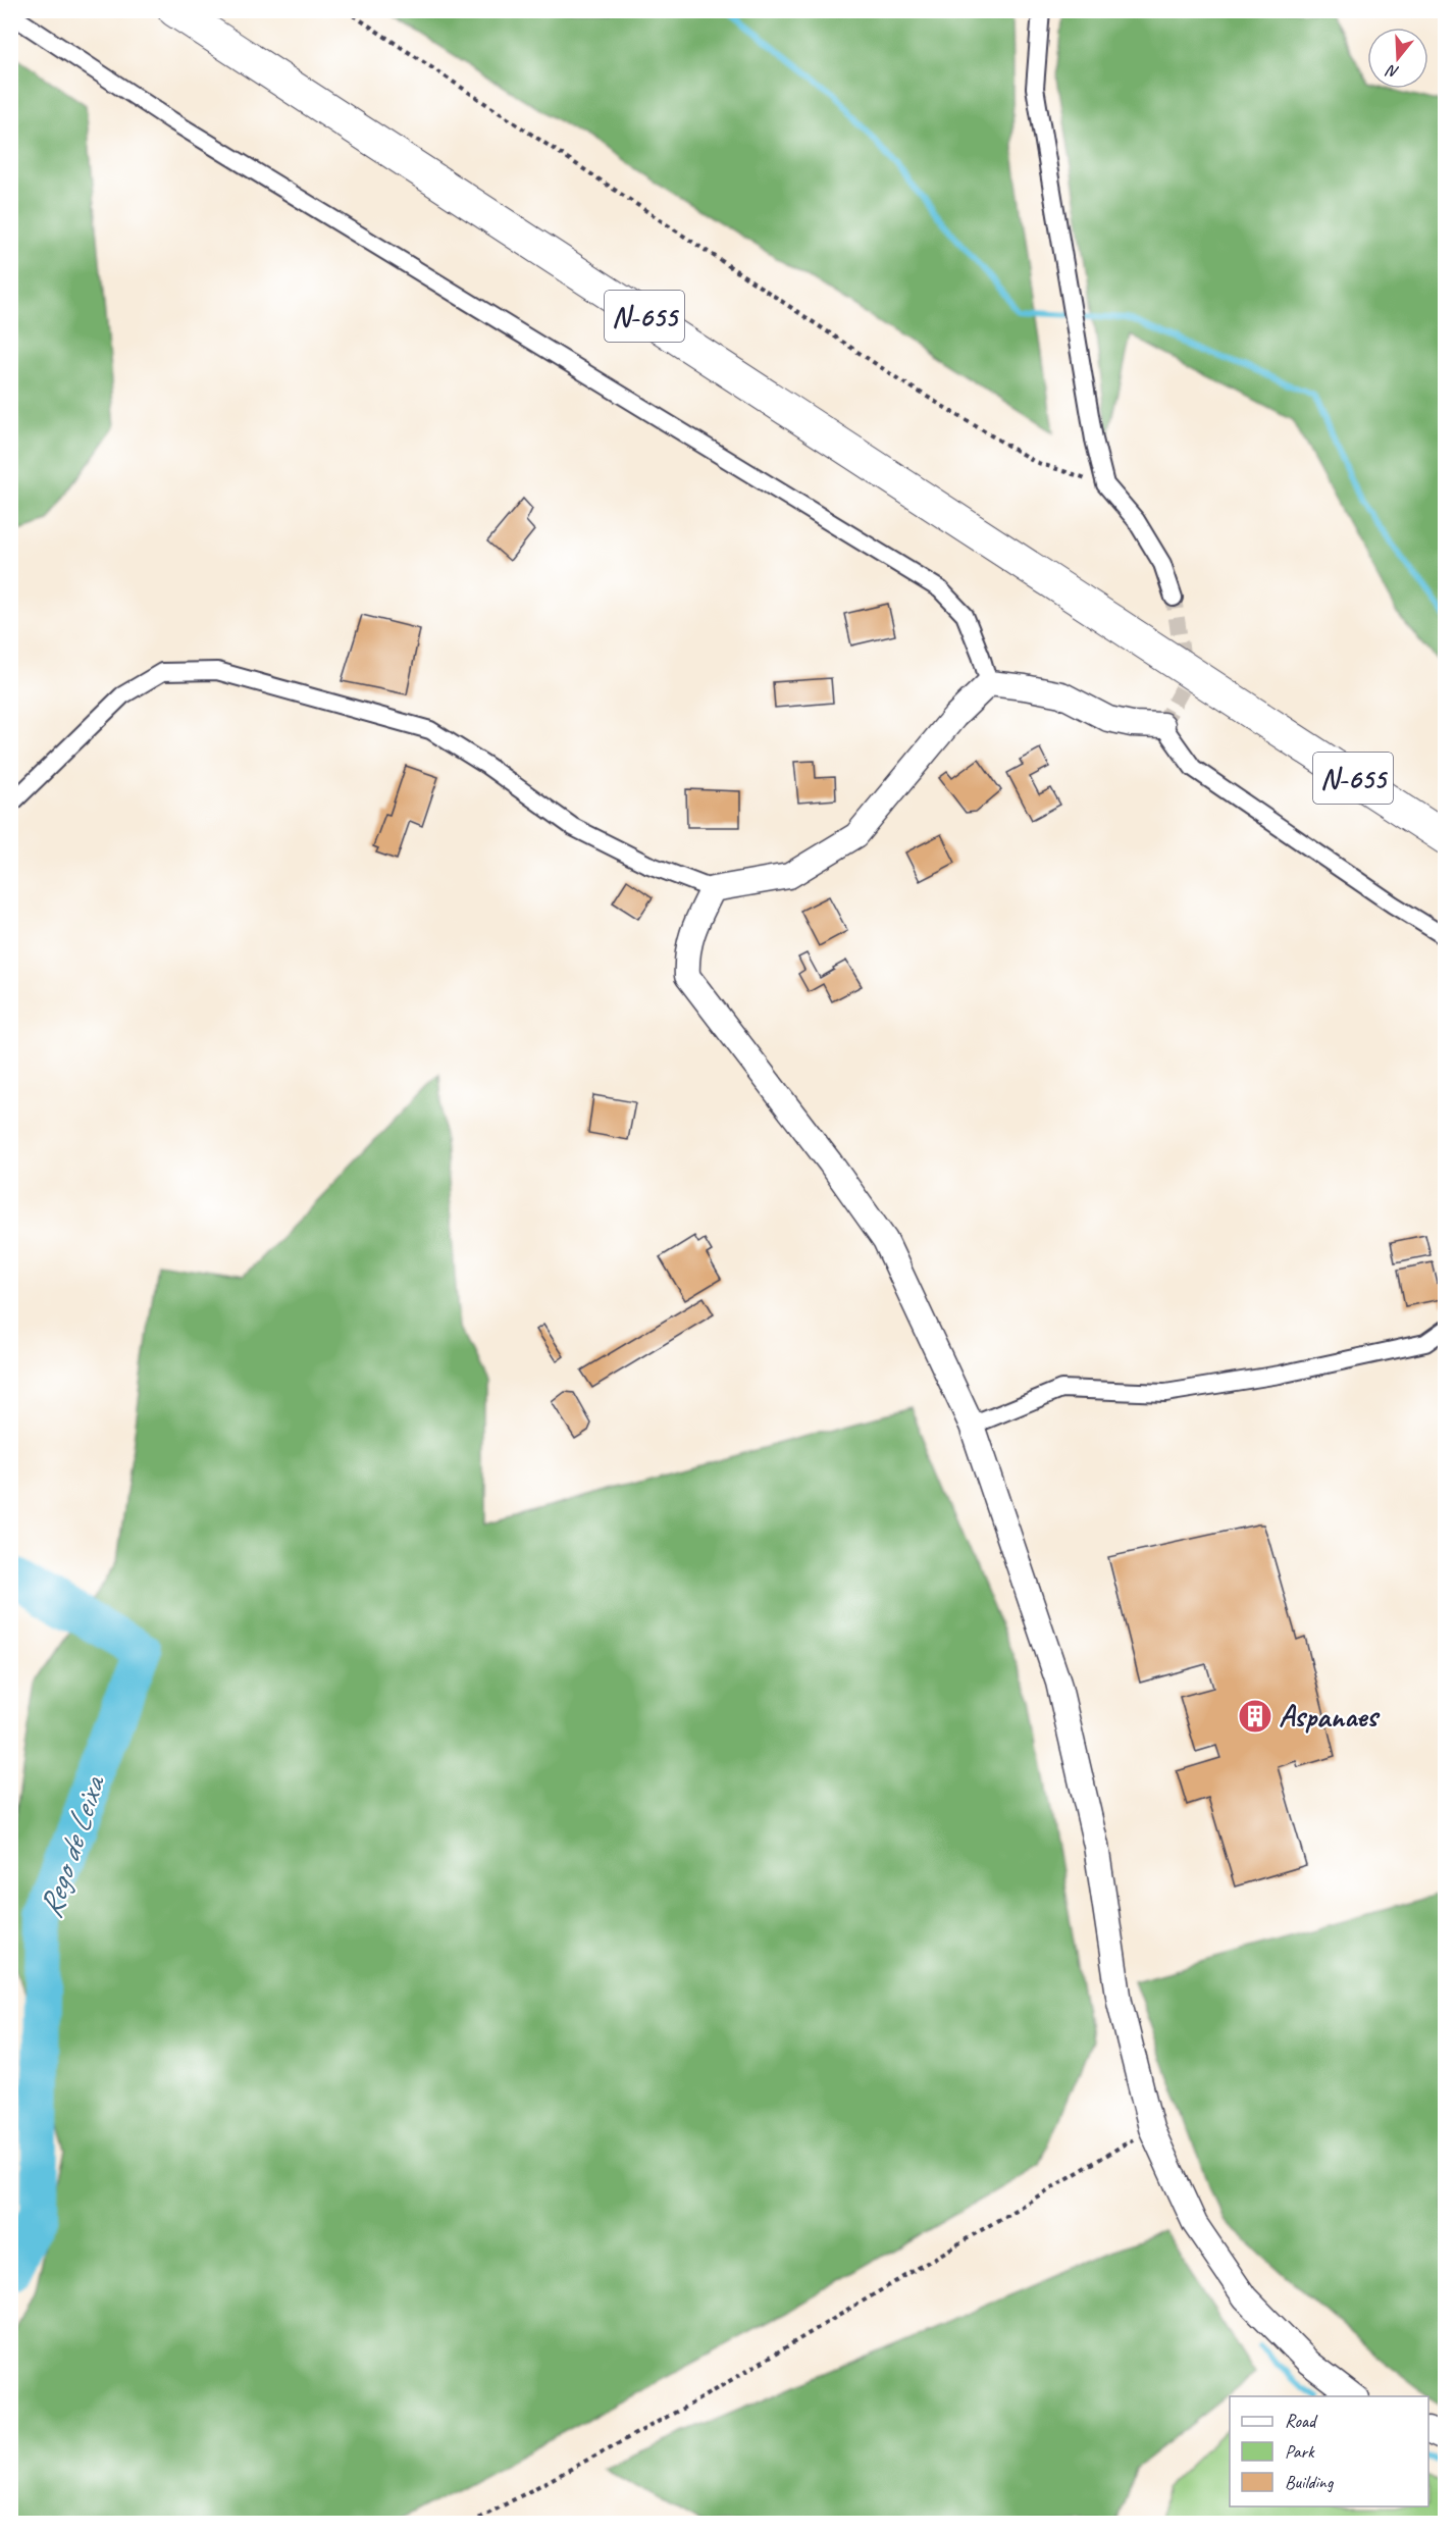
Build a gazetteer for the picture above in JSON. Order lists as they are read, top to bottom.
{
  "streets": {
    "highway": ["N-655"]
  },
  "water": ["Rego de Leixa"],
  "places": {
    "building": ["Aspanaes"]
  },
  "legend": ["Road", "Park", "Building"],
  "north": "bottom"
}
